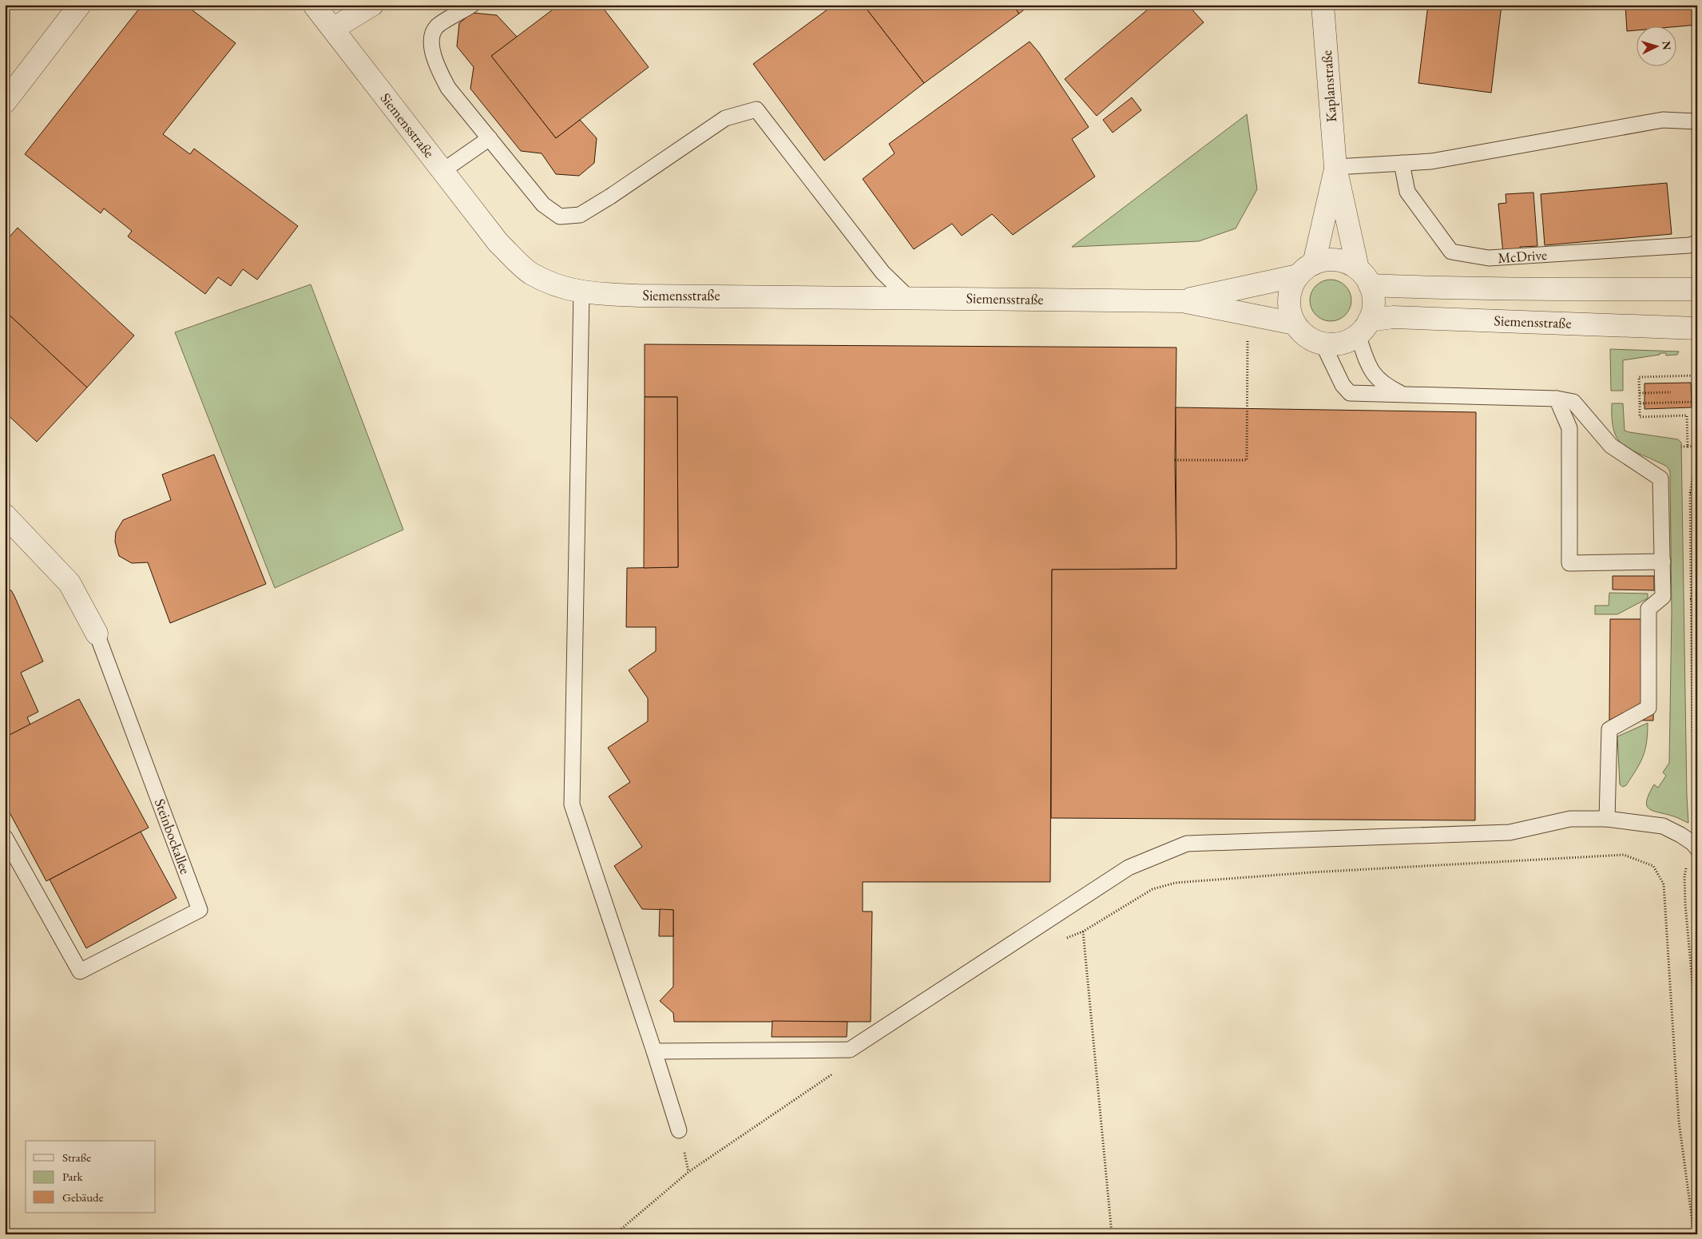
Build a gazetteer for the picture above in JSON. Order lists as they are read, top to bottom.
{
  "streets": {
    "street": ["Kaplanstraße", "Siemensstraße", "Steinbockallee"],
    "lane": ["McDrive"]
  },
  "crossings": [
    ["Kaplanstraße", "Siemensstraße"]
  ],
  "legend": ["Straße", "Park", "Gebäude"],
  "north": "right"
}
